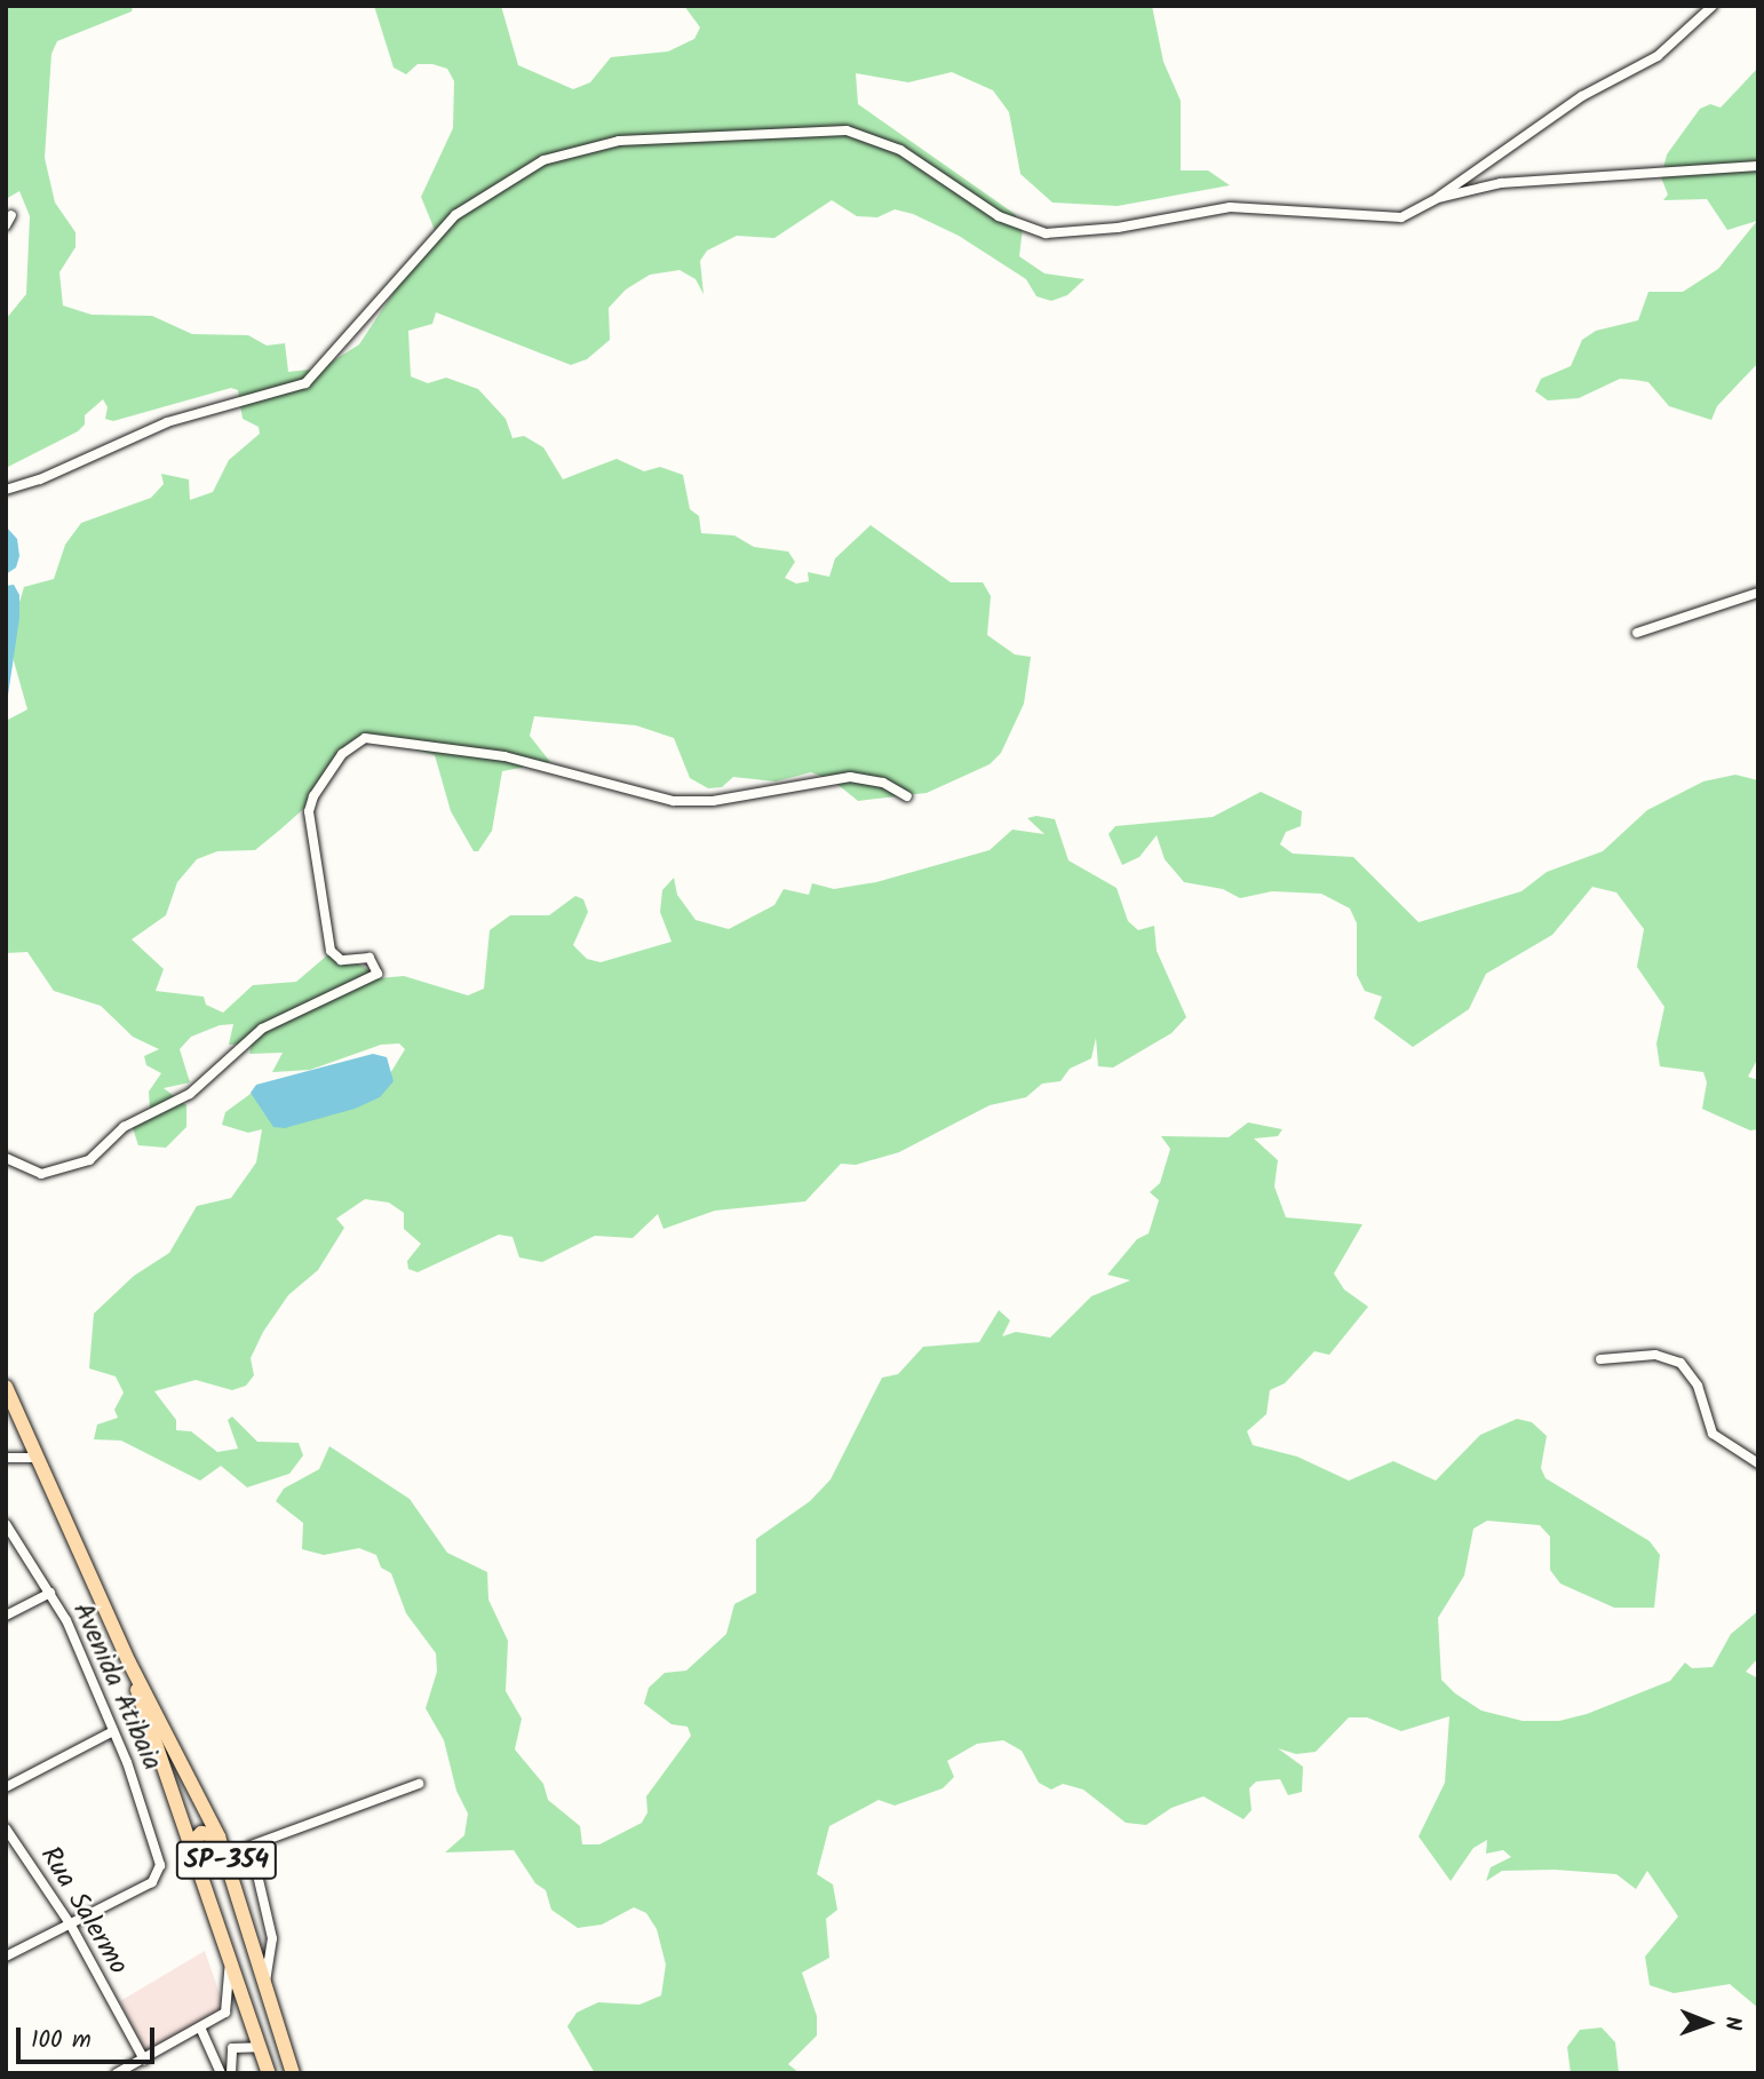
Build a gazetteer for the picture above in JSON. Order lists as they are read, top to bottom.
{
  "streets": {
    "main road": ["SP-354"],
    "street": ["Avenida Atibaia", "Rua Salermo"]
  },
  "crossings": [
    ["Avenida Atibaia", "Rua Salermo"]
  ],
  "scale_bar": "100 m",
  "north": "right"
}
